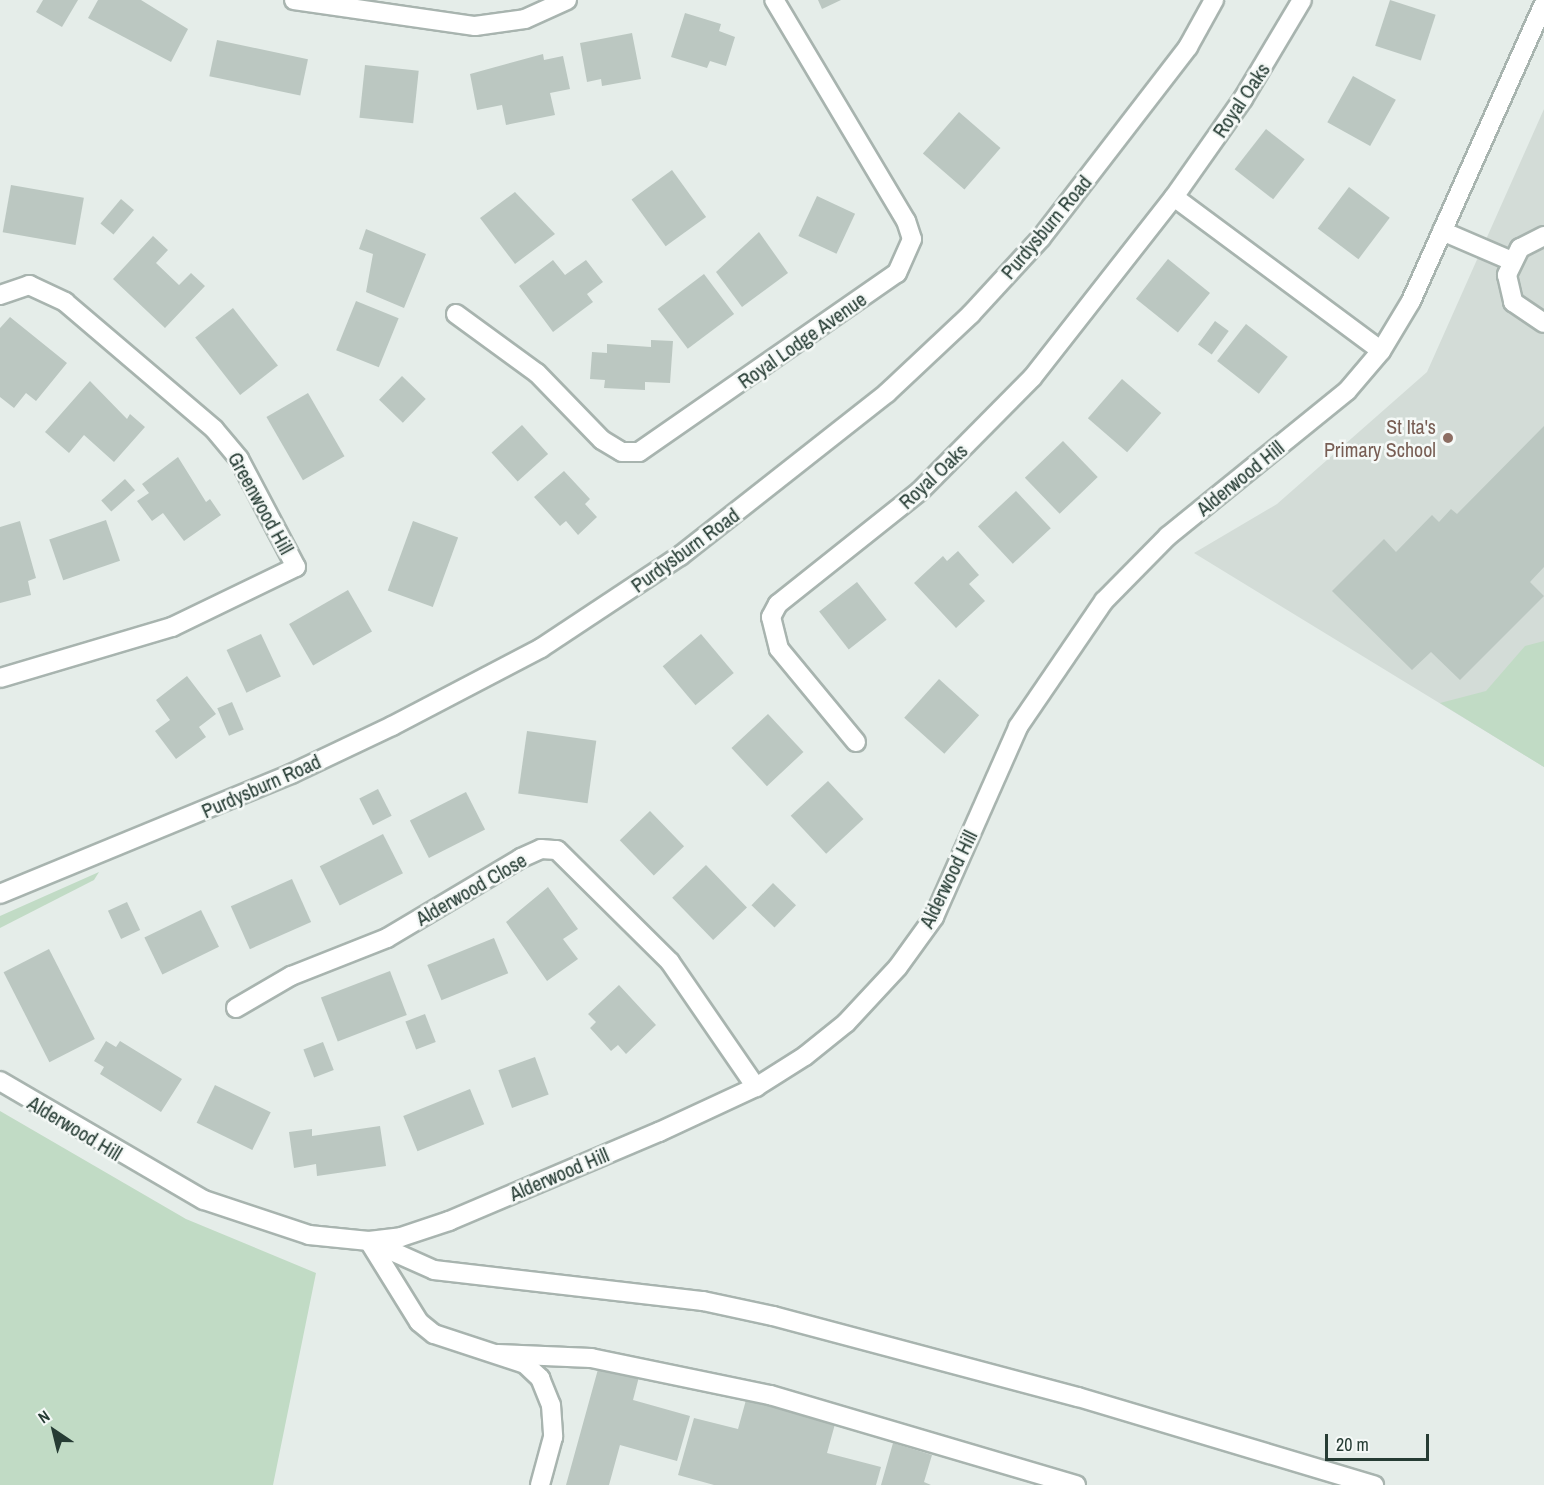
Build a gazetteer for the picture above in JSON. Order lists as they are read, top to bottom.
{
  "streets": {
    "street": [
      "Royal Oaks",
      "Purdysburn Road",
      "Royal Lodge Avenue",
      "Alderwood Hill",
      "Greenwood Hill",
      "Alderwood Close"
    ]
  },
  "crossings": [
    ["Alderwood Hill", "Alderwood Close"]
  ],
  "places": ["St Ita's Primary School"],
  "scale_bar": "20 m",
  "north": "top left"
}
